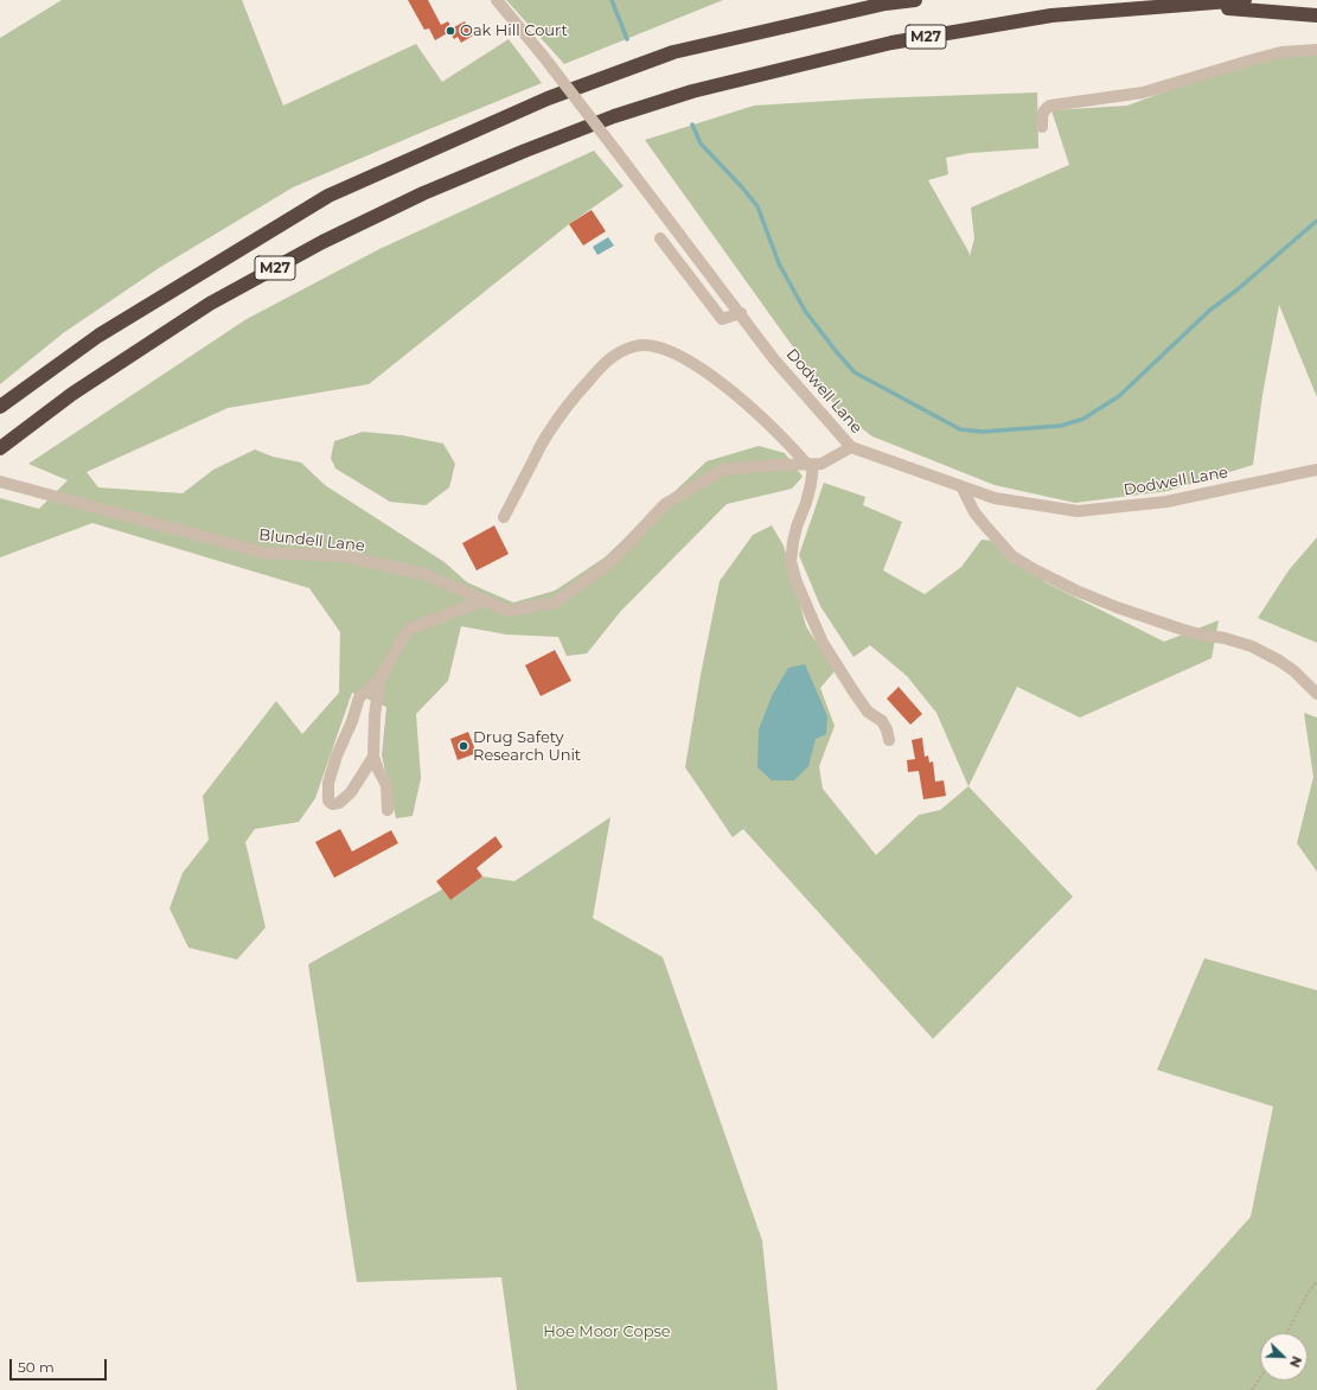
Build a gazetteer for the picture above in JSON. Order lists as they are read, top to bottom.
{
  "streets": {
    "highway": ["M27"],
    "street": ["Dodwell Lane", "Blundell Lane"]
  },
  "crossings": [
    ["Dodwell Lane", "Blundell Lane"]
  ],
  "parks": ["Hoe Moor Copse"],
  "places": ["Oak Hill Court", "Drug Safety Research Unit"],
  "scale_bar": "50 m",
  "north": "bottom right"
}
